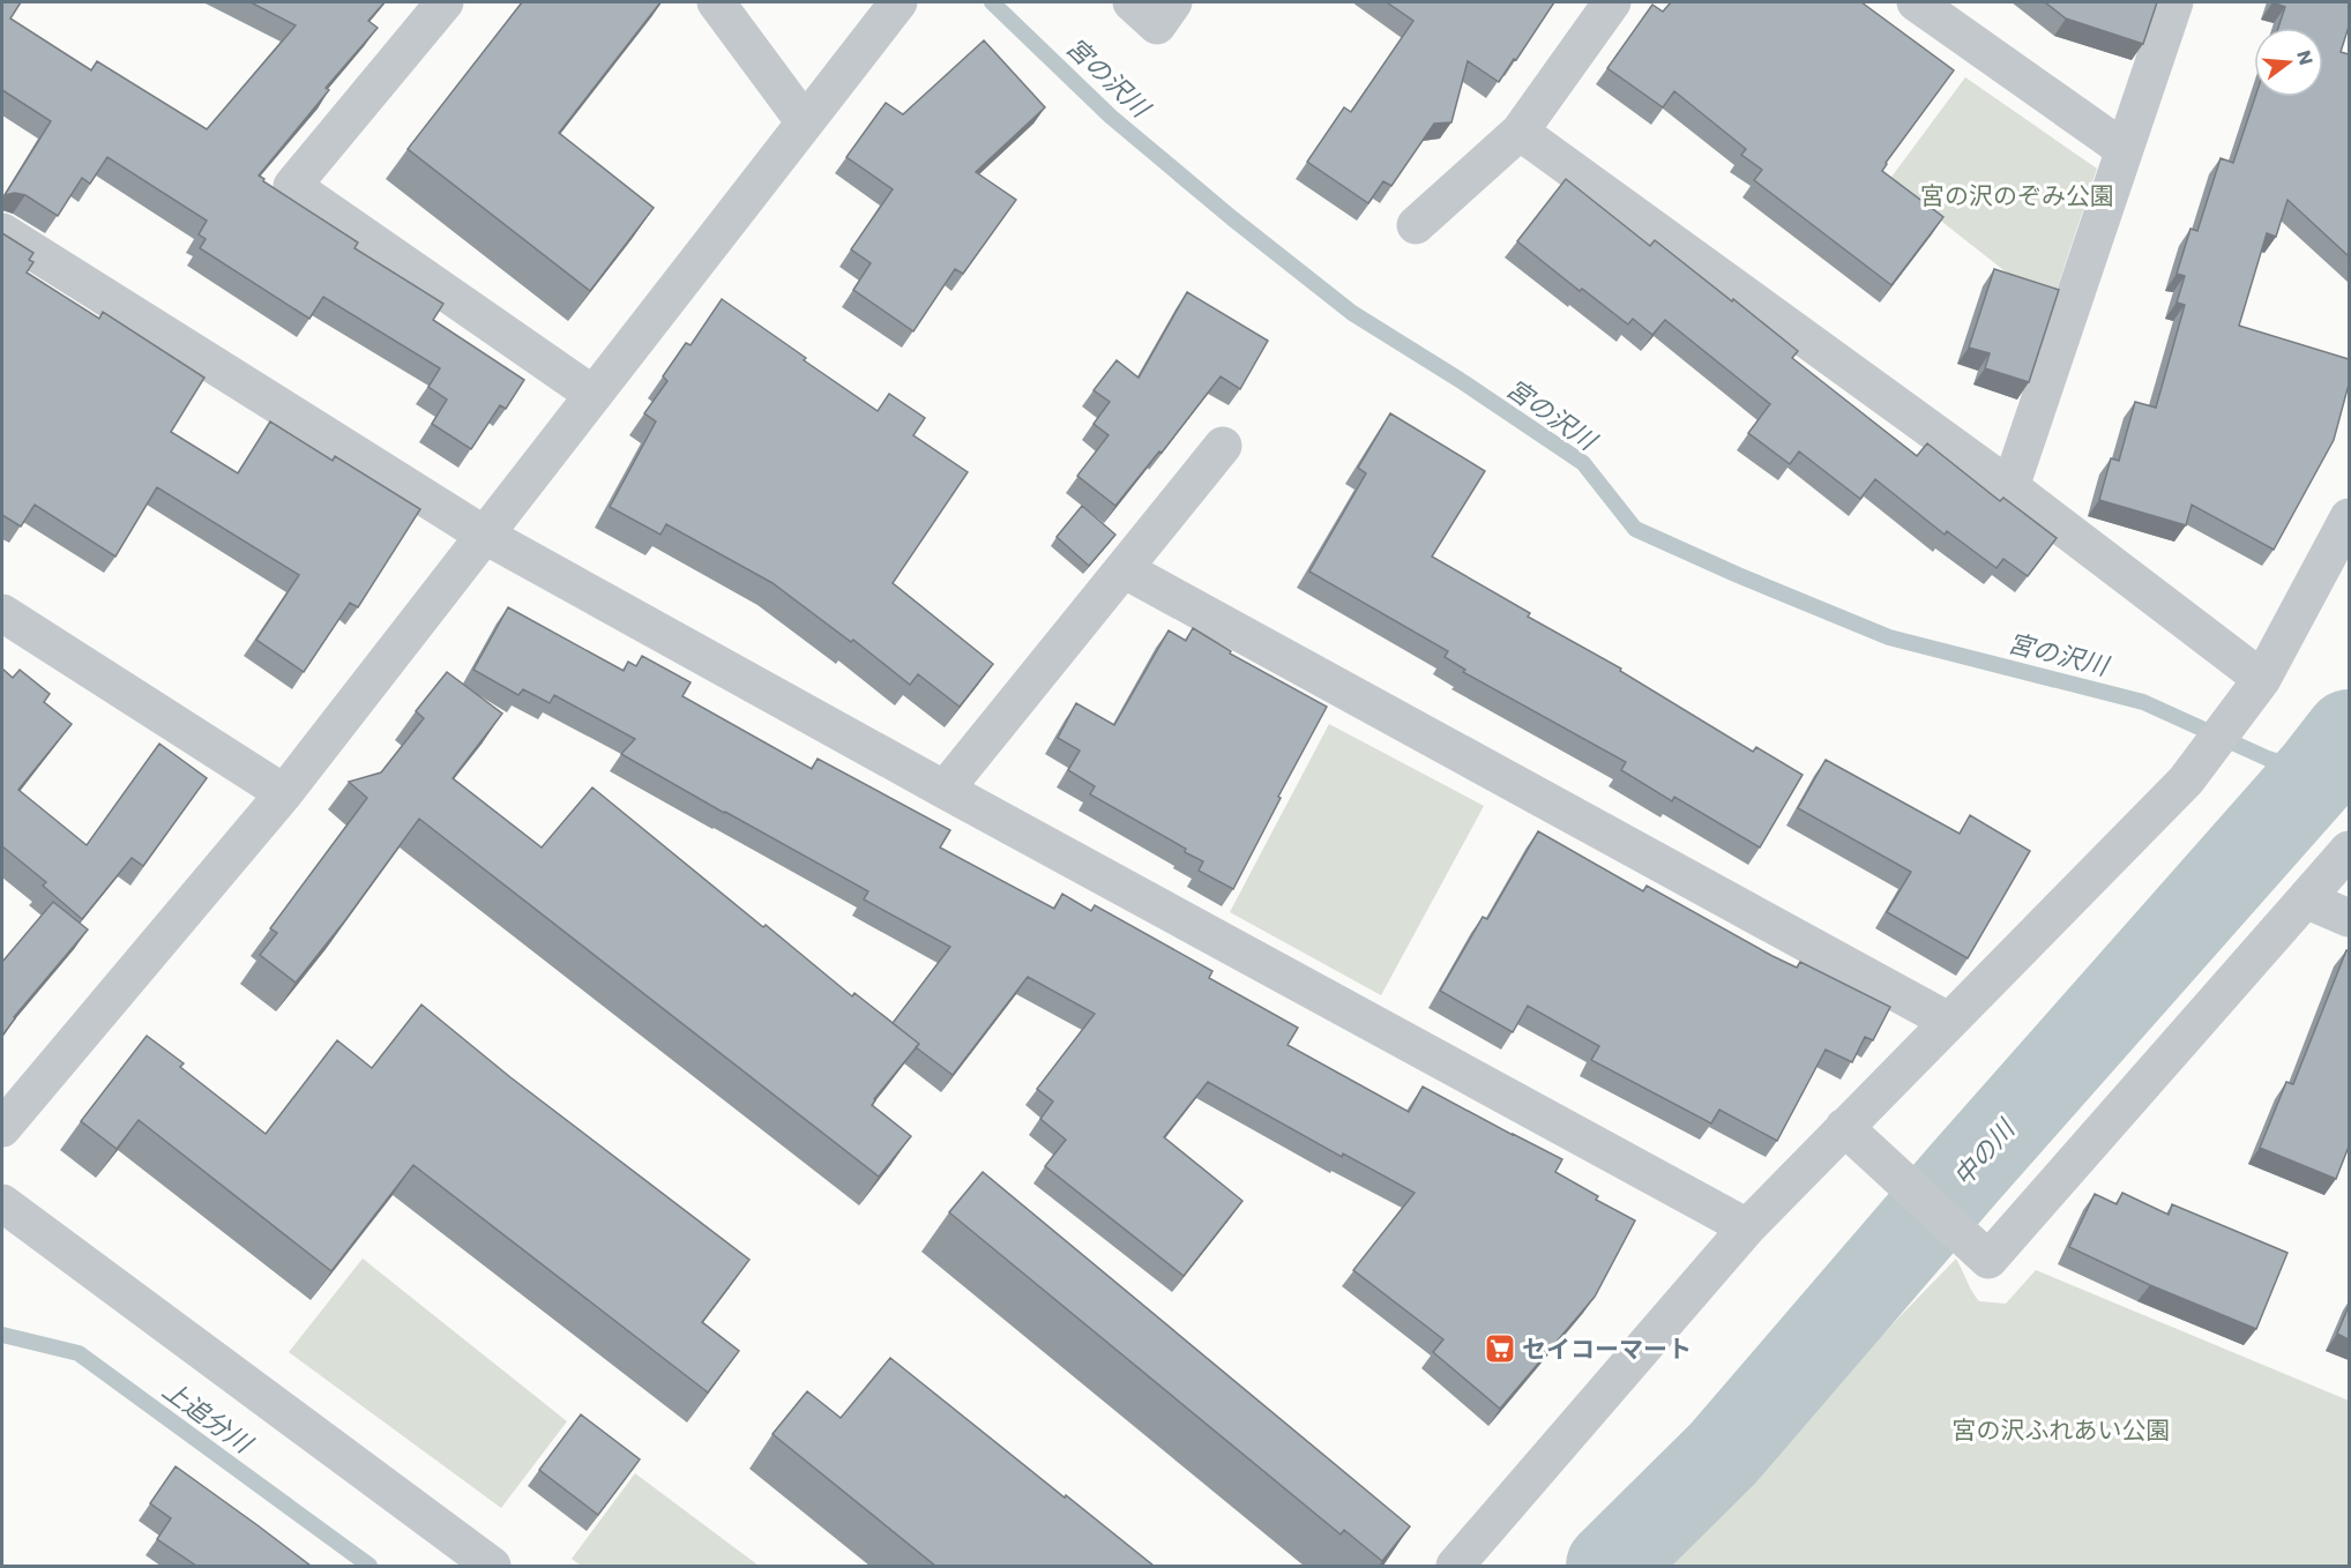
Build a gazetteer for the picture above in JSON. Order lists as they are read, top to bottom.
{
  "water": ["宮の沢川", "中の川", "上追分川"],
  "parks": ["宮の沢のぞみ公園", "宮の沢ふれあい公園"],
  "places": {
    "supermarket": ["セイコーマート"]
  },
  "north": "right"
}
